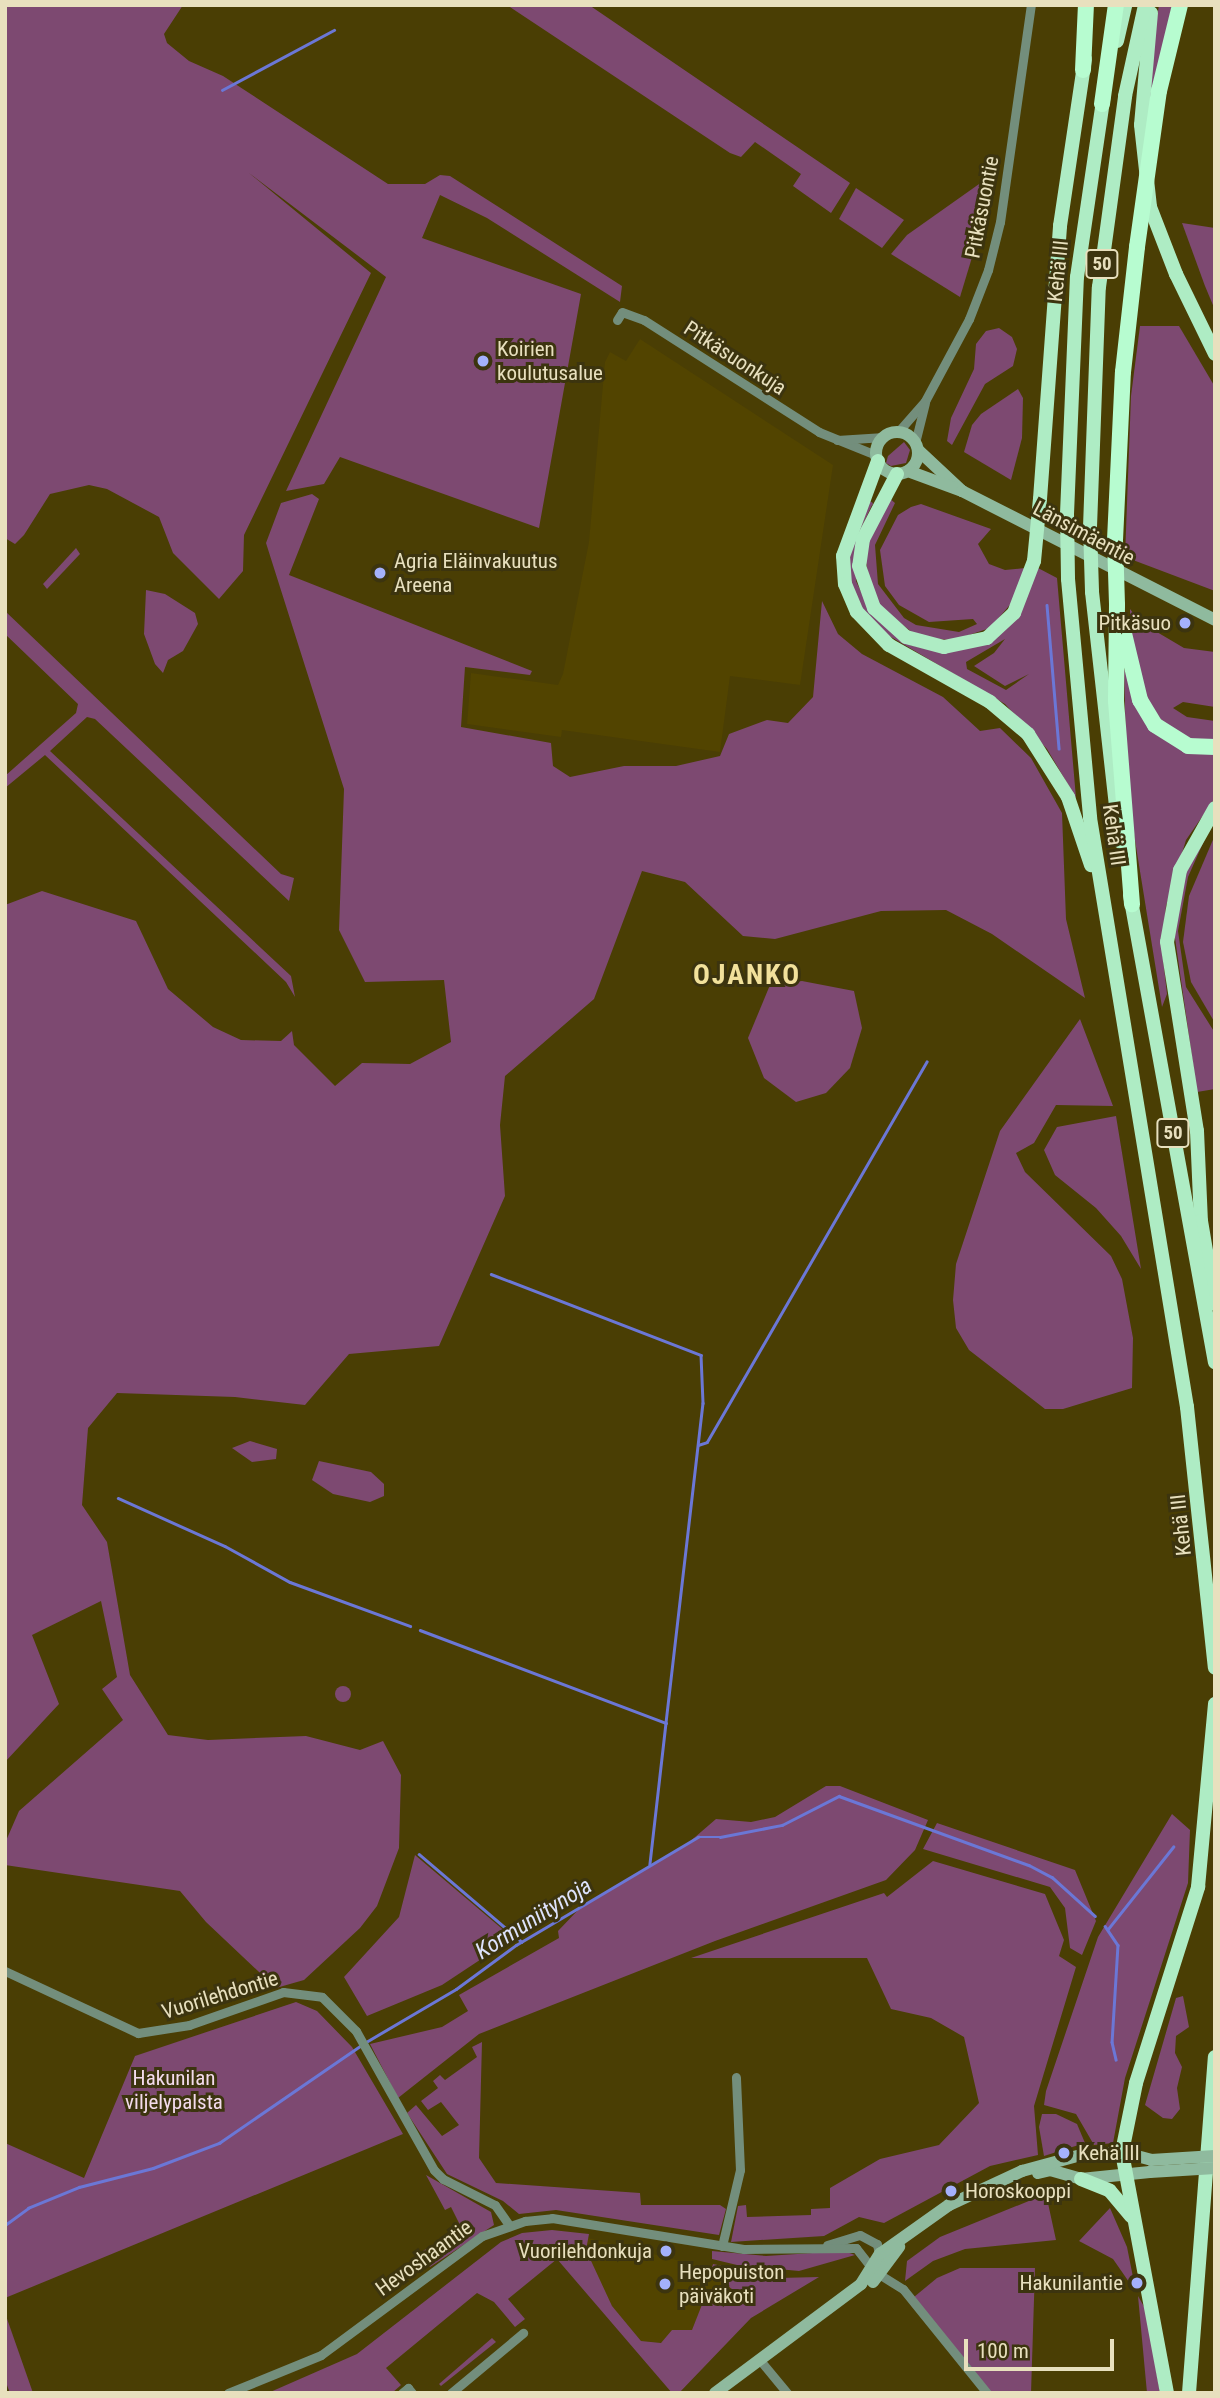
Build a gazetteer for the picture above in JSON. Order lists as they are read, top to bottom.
{
  "streets": {
    "highway": ["50", "Kehä III"],
    "main road": ["Länsimäentie"],
    "street": [
      "Pitkäsuontie",
      "Pitkäsuonkuja",
      "Vuorilehdontie",
      "Hevoshaantie"
    ]
  },
  "crossings": [
    ["Pitkäsuontie", "Länsimäentie"],
    ["Pitkäsuonkuja", "Länsimäentie"],
    ["Vuorilehdontie", "Hevoshaantie"]
  ],
  "districts": ["OJANKO"],
  "water": ["Kormuniitynoja"],
  "parks": ["Hakunilan viljelypalsta"],
  "places": [
    "Koirien koulutusalue",
    "Agria Eläinvakuutus Areena",
    "Pitkäsuo",
    "Kehä III",
    "Horoskooppi",
    "Vuorilehdonkuja",
    "Hakunilantie",
    "Hepopuiston päiväkoti"
  ],
  "scale_bar": "100 m"
}
